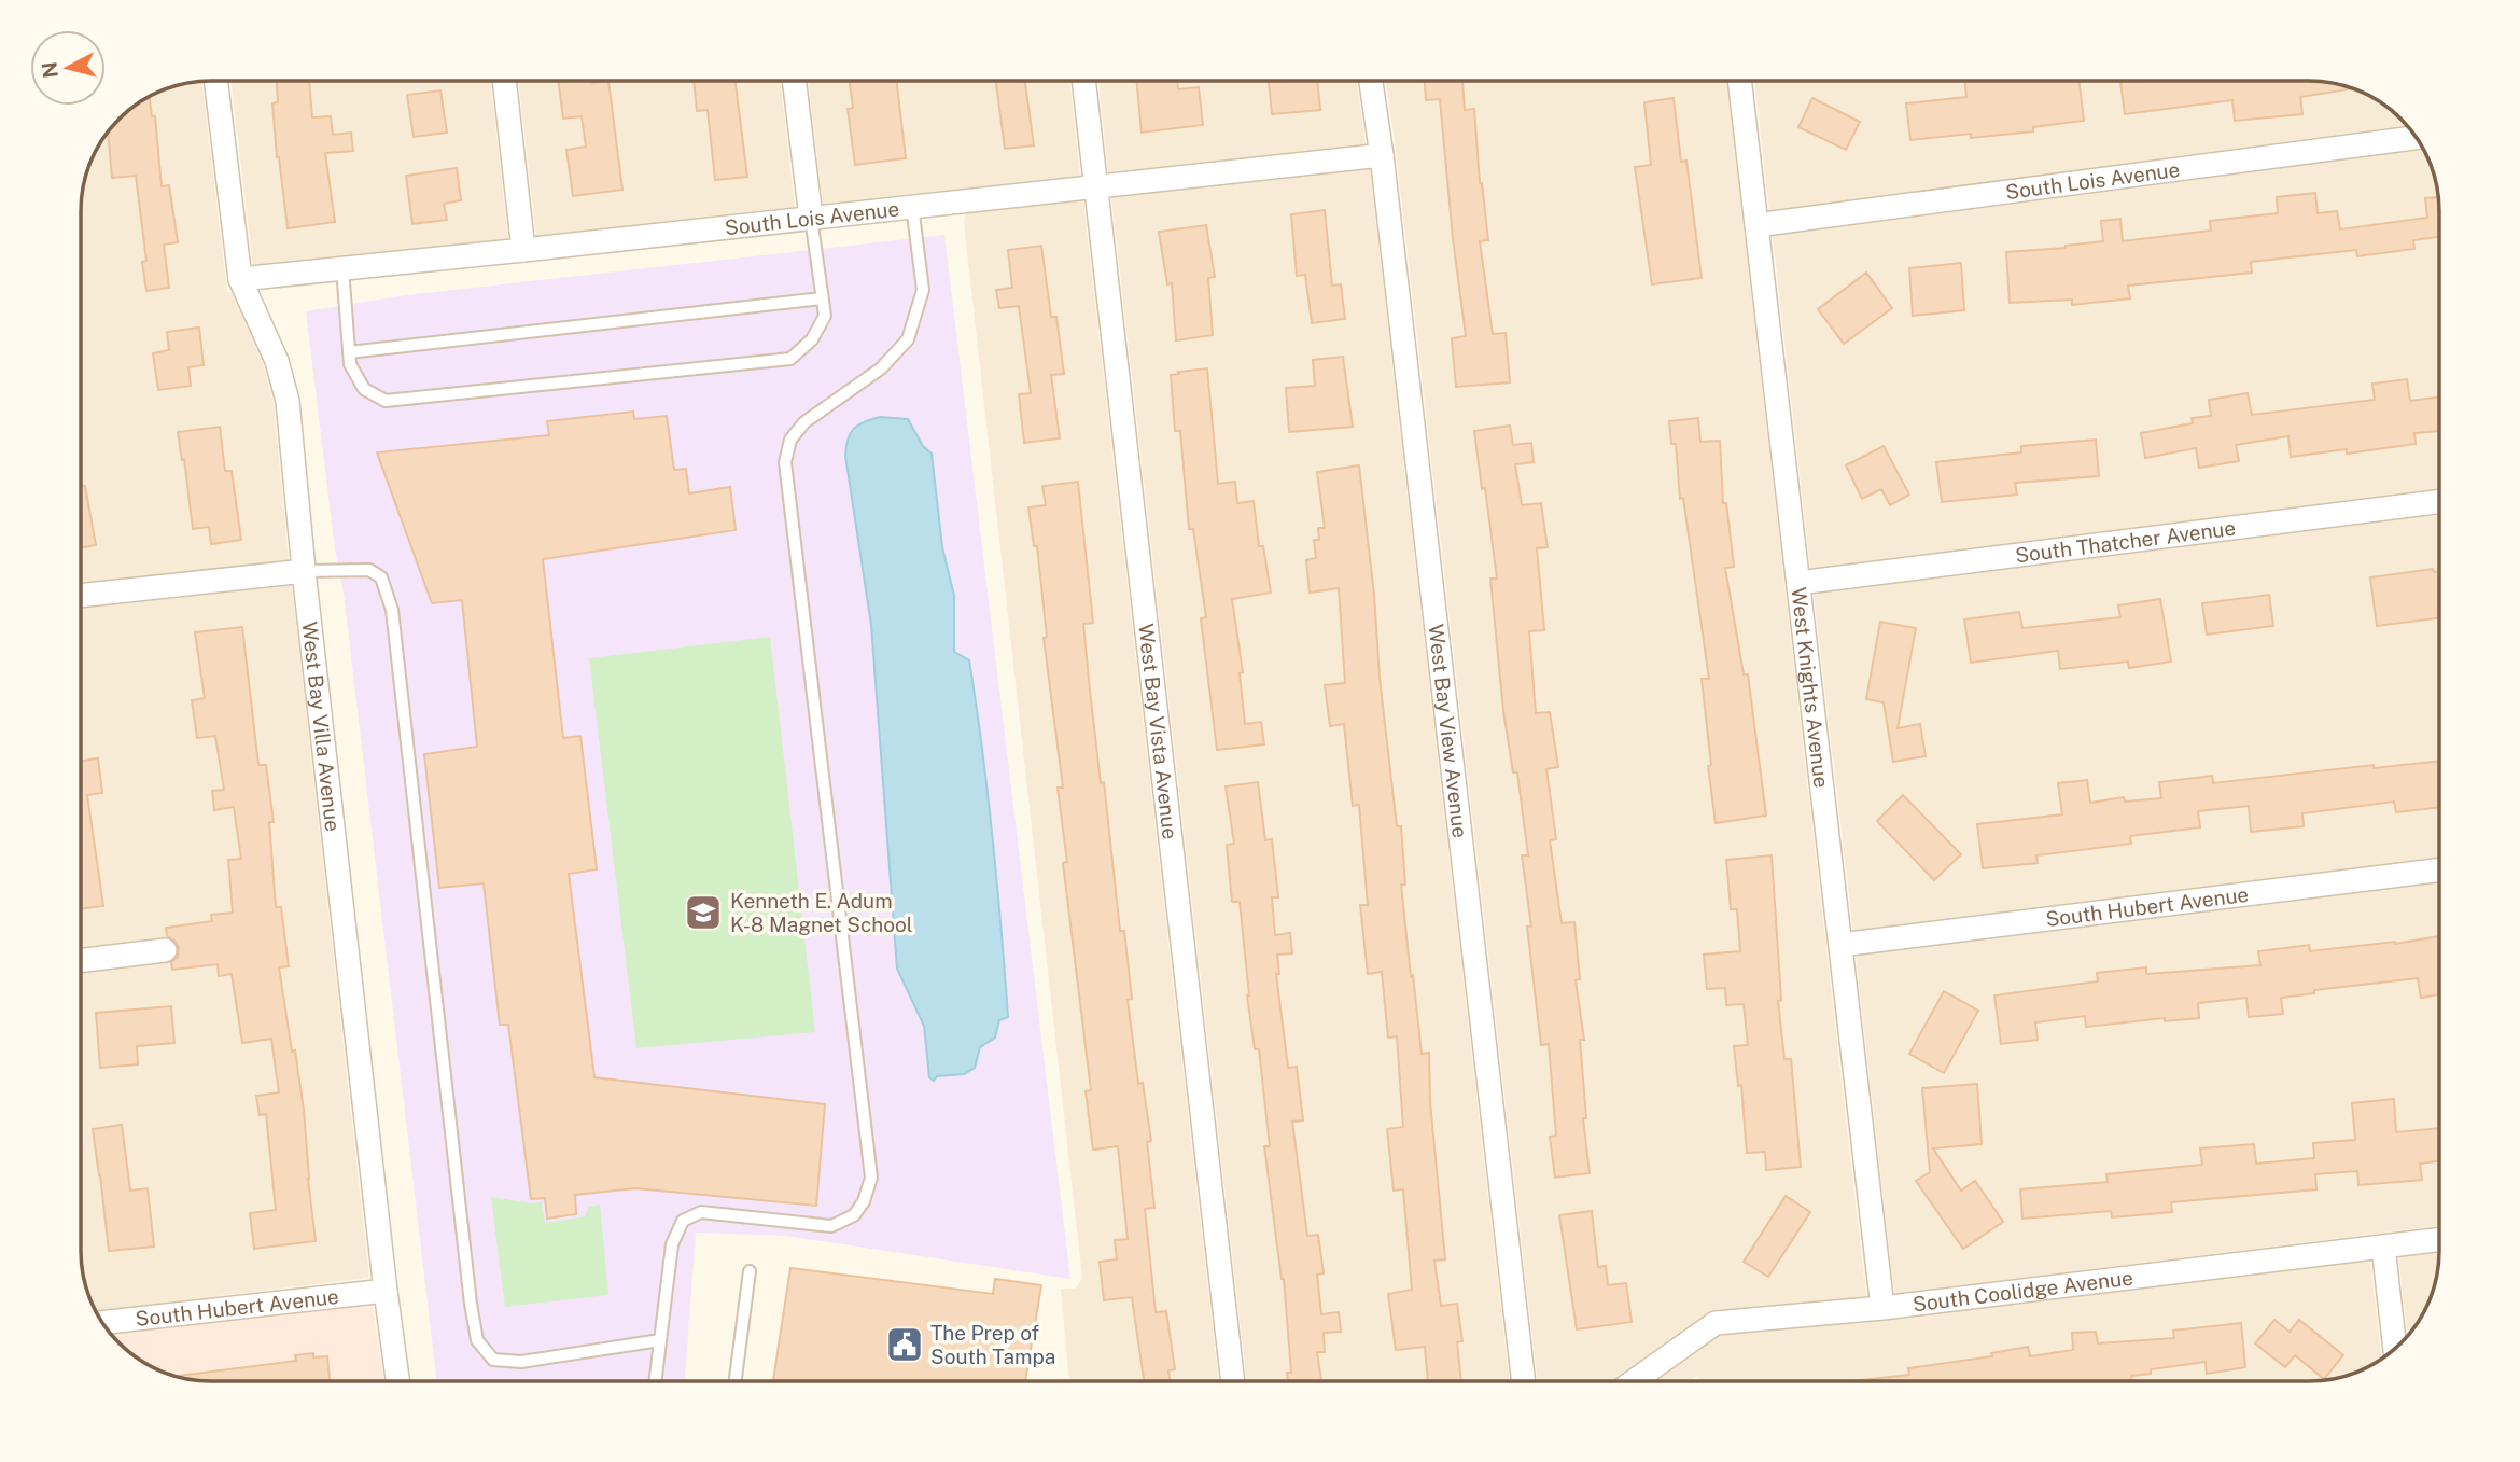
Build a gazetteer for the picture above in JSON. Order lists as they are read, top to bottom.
{
  "streets": {
    "street": [
      "South Lois Avenue",
      "South Thatcher Avenue",
      "West Knights Avenue",
      "West Bay Villa Avenue",
      "West Bay View Avenue",
      "West Bay Vista Avenue",
      "South Hubert Avenue",
      "South Coolidge Avenue"
    ]
  },
  "crossings": [
    ["South Lois Avenue", "West Knights Avenue"],
    ["South Lois Avenue", "West Bay Villa Avenue"],
    ["South Lois Avenue", "West Bay View Avenue"],
    ["South Lois Avenue", "West Bay Vista Avenue"],
    ["South Thatcher Avenue", "West Knights Avenue"],
    ["West Knights Avenue", "South Hubert Avenue"],
    ["West Knights Avenue", "South Coolidge Avenue"],
    ["West Bay Villa Avenue", "South Hubert Avenue"]
  ],
  "places": {
    "school or university": ["Kenneth E. Adum K-8 Magnet School"],
    "public building": ["The Prep of South Tampa"]
  },
  "north": "left"
}
